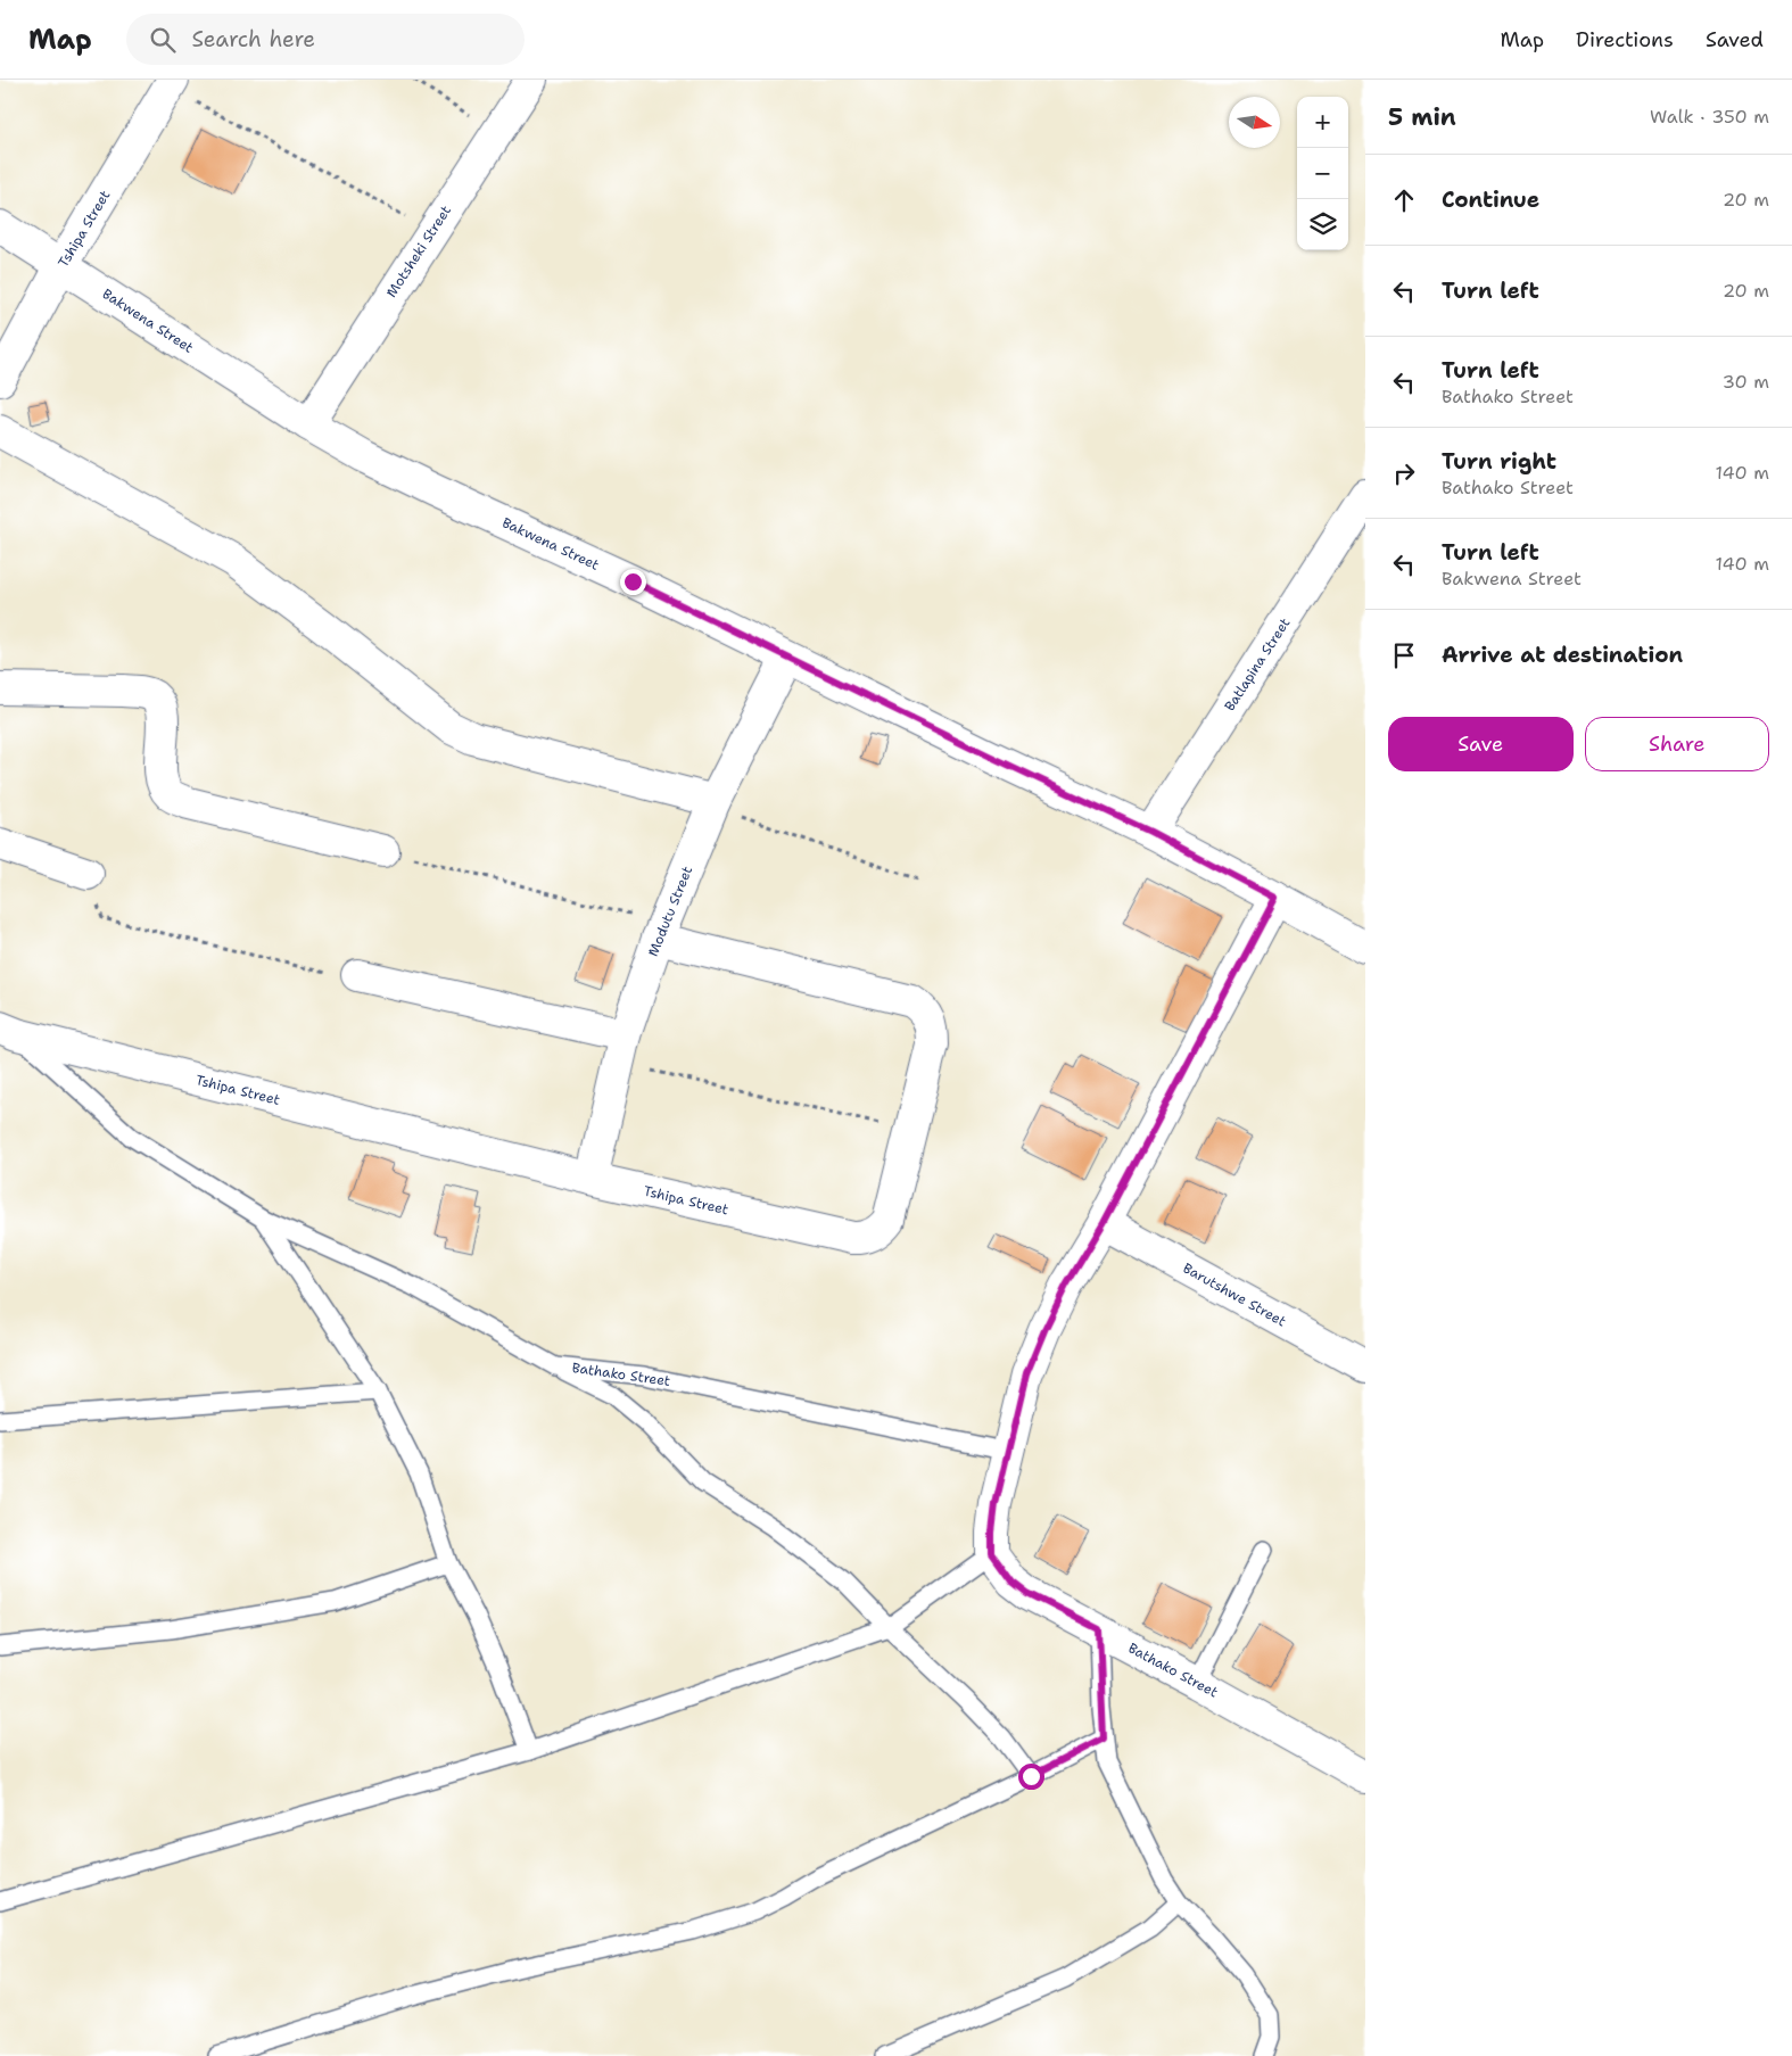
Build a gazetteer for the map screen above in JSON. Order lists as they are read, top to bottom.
{
  "streets": {
    "street": [
      "Tshipa Street",
      "Motsheki Street",
      "Bakwena Street",
      "Batlapina Street",
      "Modutu Street",
      "Barutshwe Street",
      "Bathako Street"
    ]
  },
  "crossings": [
    ["Tshipa Street", "Bakwena Street"],
    ["Tshipa Street", "Modutu Street"],
    ["Tshipa Street", "Bathako Street"],
    ["Motsheki Street", "Bakwena Street"],
    ["Bakwena Street", "Batlapina Street"],
    ["Bakwena Street", "Modutu Street"]
  ],
  "north": "right",
  "page": {
    "header": "Map",
    "search": "Search here",
    "nav": ["Map", "Directions", "Saved"],
    "heading": ["5 min", "Walk · 350 m"],
    "map_buttons": ["+", "−"],
    "list": [
      ["Continue", "20 m"],
      ["Turn left", "20 m"],
      ["Turn left", "Bathako Street", "30 m"],
      ["Turn right", "Bathako Street", "140 m"],
      ["Turn left", "Bakwena Street", "140 m"],
      "Arrive at destination"
    ],
    "buttons": ["Save", "Share"]
  }
}
